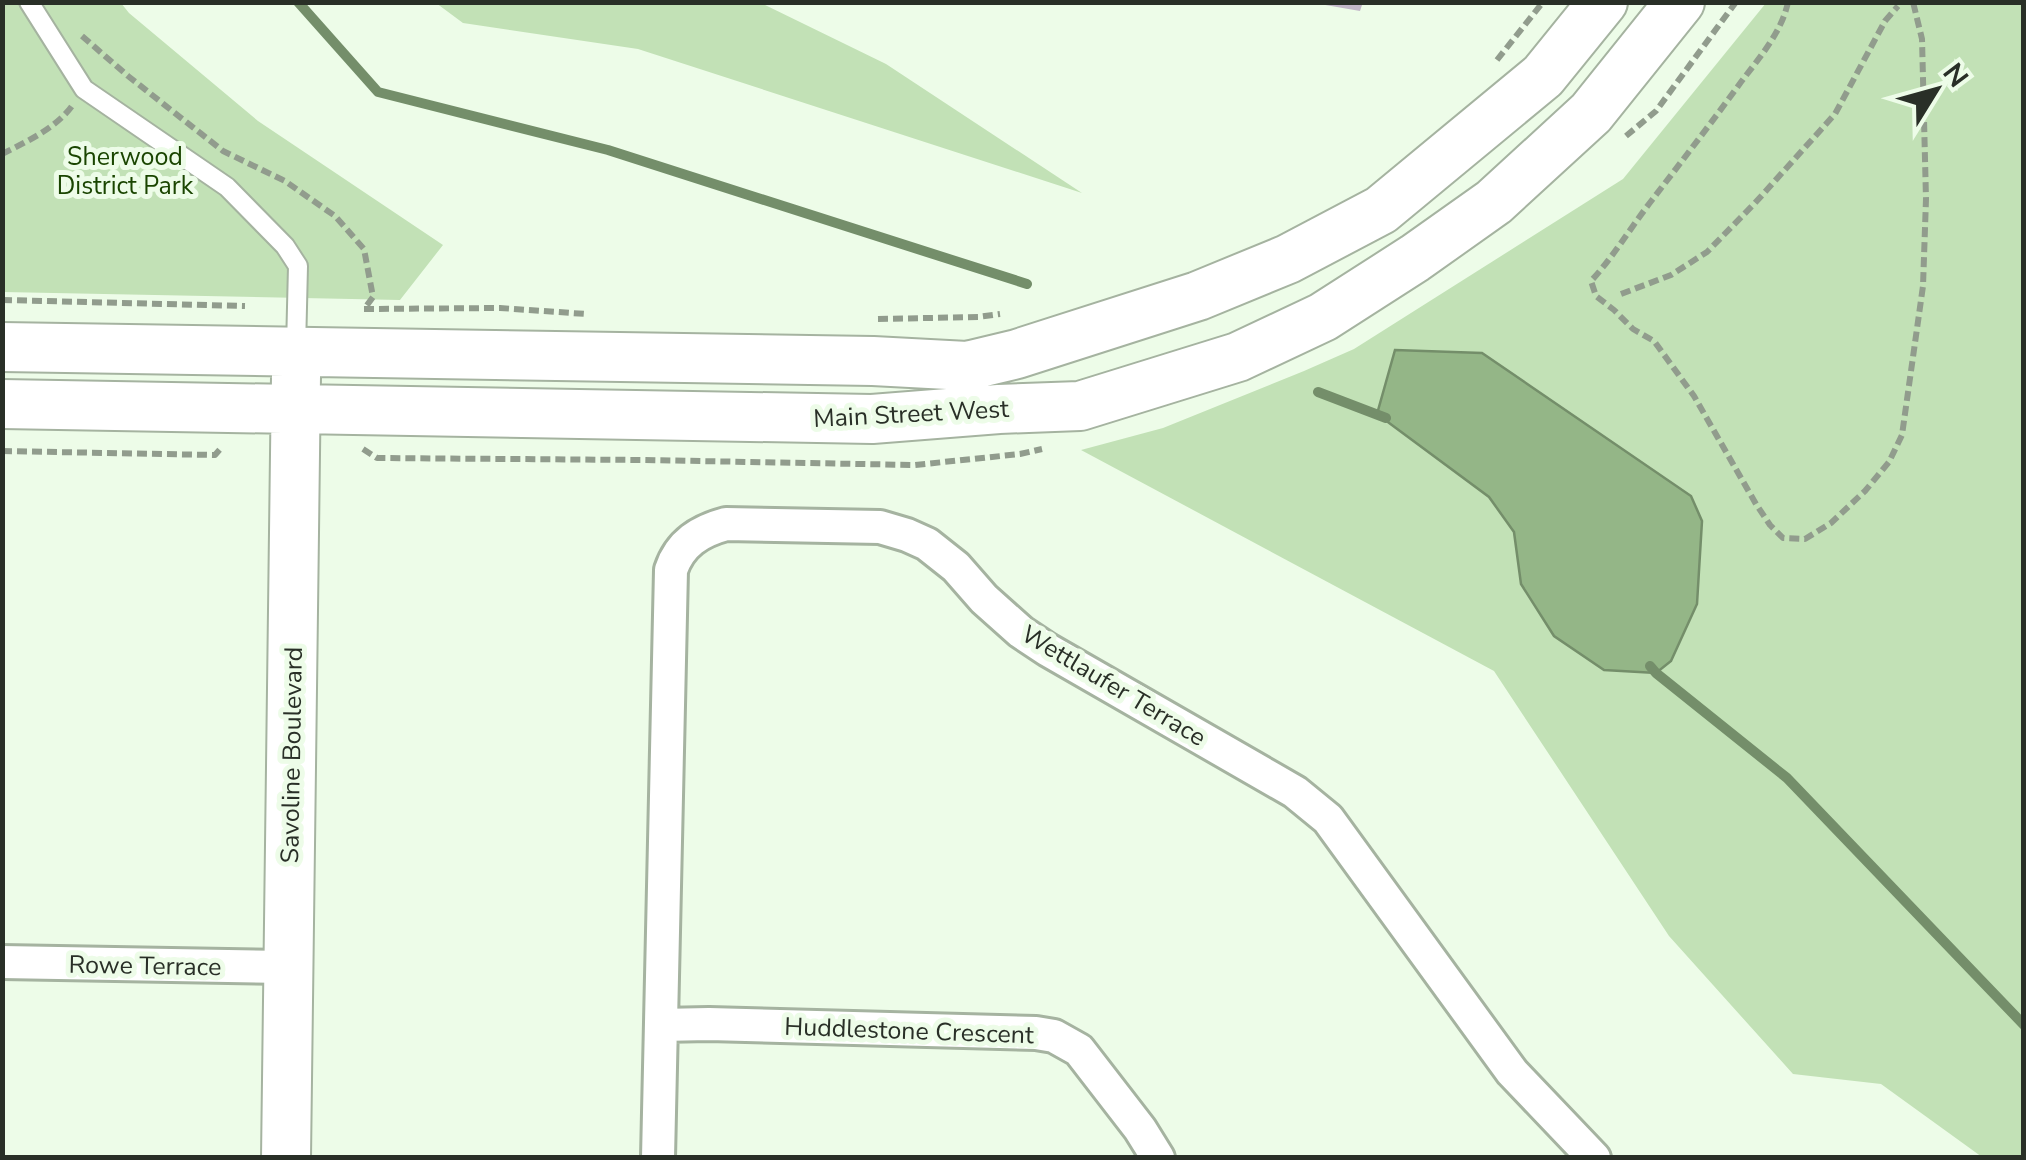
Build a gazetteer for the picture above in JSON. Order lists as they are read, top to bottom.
{
  "streets": {
    "main road": ["Main Street West", "Savoline Boulevard"],
    "street": ["Wettlaufer Terrace", "Rowe Terrace", "Huddlestone Crescent"]
  },
  "crossings": [
    ["Main Street West", "Savoline Boulevard"],
    ["Wettlaufer Terrace", "Huddlestone Crescent"],
    ["Savoline Boulevard", "Rowe Terrace"]
  ],
  "parks": ["Sherwood District Park"],
  "north": "top right"
}
